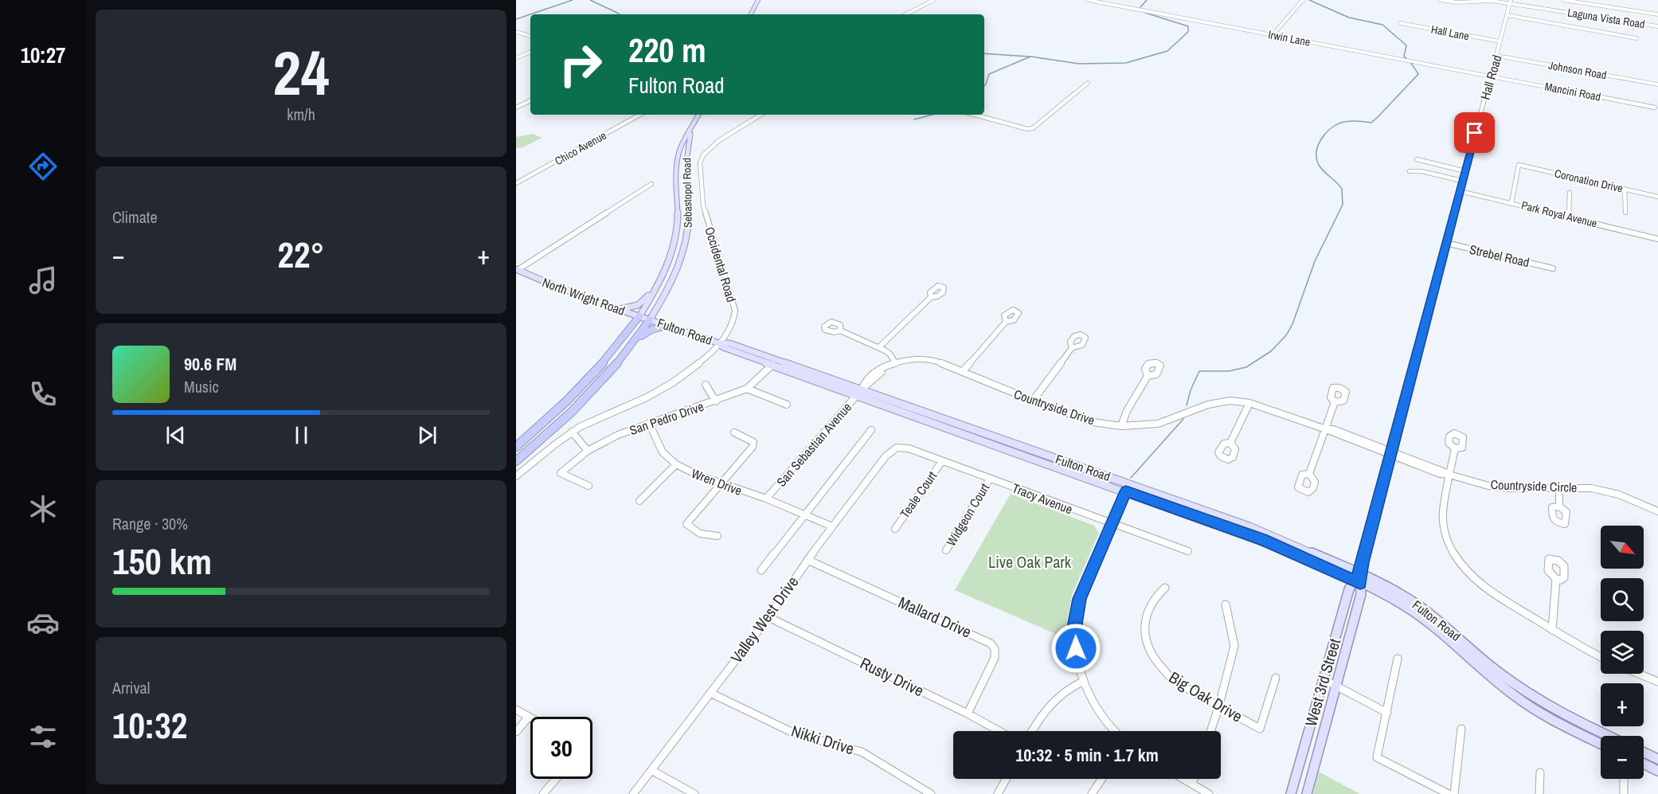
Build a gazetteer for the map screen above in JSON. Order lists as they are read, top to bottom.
{
  "streets": {
    "main road": [
      "Sebastopol Road",
      "North Wright Road",
      "Fulton Road",
      "West 3rd Street"
    ],
    "street": [
      "Laguna Vista Road",
      "Hall Lane",
      "Irwin Lane",
      "Johnson Road",
      "Hall Road",
      "Mancini Road",
      "Chico Avenue",
      "Coronation Drive",
      "Park Royal Avenue",
      "Strebel Road",
      "Occidental Road",
      "Countryside Drive",
      "San Pedro Drive",
      "San Sebastian Avenue",
      "Wren Drive",
      "Countryside Circle",
      "Teale Court",
      "Tracy Avenue",
      "Widgeon Court",
      "Mallard Drive",
      "Valley West Drive",
      "Rusty Drive",
      "Big Oak Drive",
      "Nikki Drive"
    ]
  },
  "crossings": [
    ["Laguna Vista Road", "Hall Road"],
    ["Hall Lane", "Hall Road"],
    ["Irwin Lane", "Hall Road"],
    ["Irwin Lane", "Mancini Road"],
    ["Johnson Road", "Hall Road"],
    ["Hall Road", "Mancini Road"],
    ["Hall Road", "Park Royal Avenue"],
    ["Hall Road", "Strebel Road"],
    ["Hall Road", "Fulton Road"],
    ["Hall Road", "Countryside Drive"],
    ["Hall Road", "West 3rd Street"],
    ["Coronation Drive", "Park Royal Avenue"],
    ["Sebastopol Road", "North Wright Road"],
    ["Sebastopol Road", "Fulton Road"],
    ["Occidental Road", "Fulton Road"],
    ["North Wright Road", "Fulton Road"],
    ["Fulton Road", "Countryside Drive"],
    ["Fulton Road", "San Pedro Drive"],
    ["Fulton Road", "San Sebastian Avenue"],
    ["Fulton Road", "West 3rd Street"],
    ["Countryside Drive", "San Sebastian Avenue"],
    ["Countryside Drive", "Countryside Circle"],
    ["San Pedro Drive", "Wren Drive"],
    ["San Sebastian Avenue", "Wren Drive"],
    ["Wren Drive", "Valley West Drive"],
    ["Teale Court", "Tracy Avenue"],
    ["Tracy Avenue", "Widgeon Court"],
    ["Tracy Avenue", "Valley West Drive"],
    ["Mallard Drive", "Valley West Drive"],
    ["Mallard Drive", "Rusty Drive"],
    ["Valley West Drive", "Rusty Drive"],
    ["Valley West Drive", "Nikki Drive"]
  ],
  "parks": ["Live Oak Park"],
  "north": "bottom right",
  "page": {
    "tabs": "10:27",
    "tile": [
      ["24", "km/h"],
      "Climate",
      ["Range · 30%", "150 km"],
      ["Arrival", "10:32"]
    ],
    "turn": ["220 m", "Fulton Road"],
    "heat": ["−", "22°", "+"],
    "song": ["90.6 FM", "Music"],
    "map_buttons": ["+", "−"],
    "limit": "30",
    "trip": "10:32 · 5 min · 1.7 km"
  }
}
